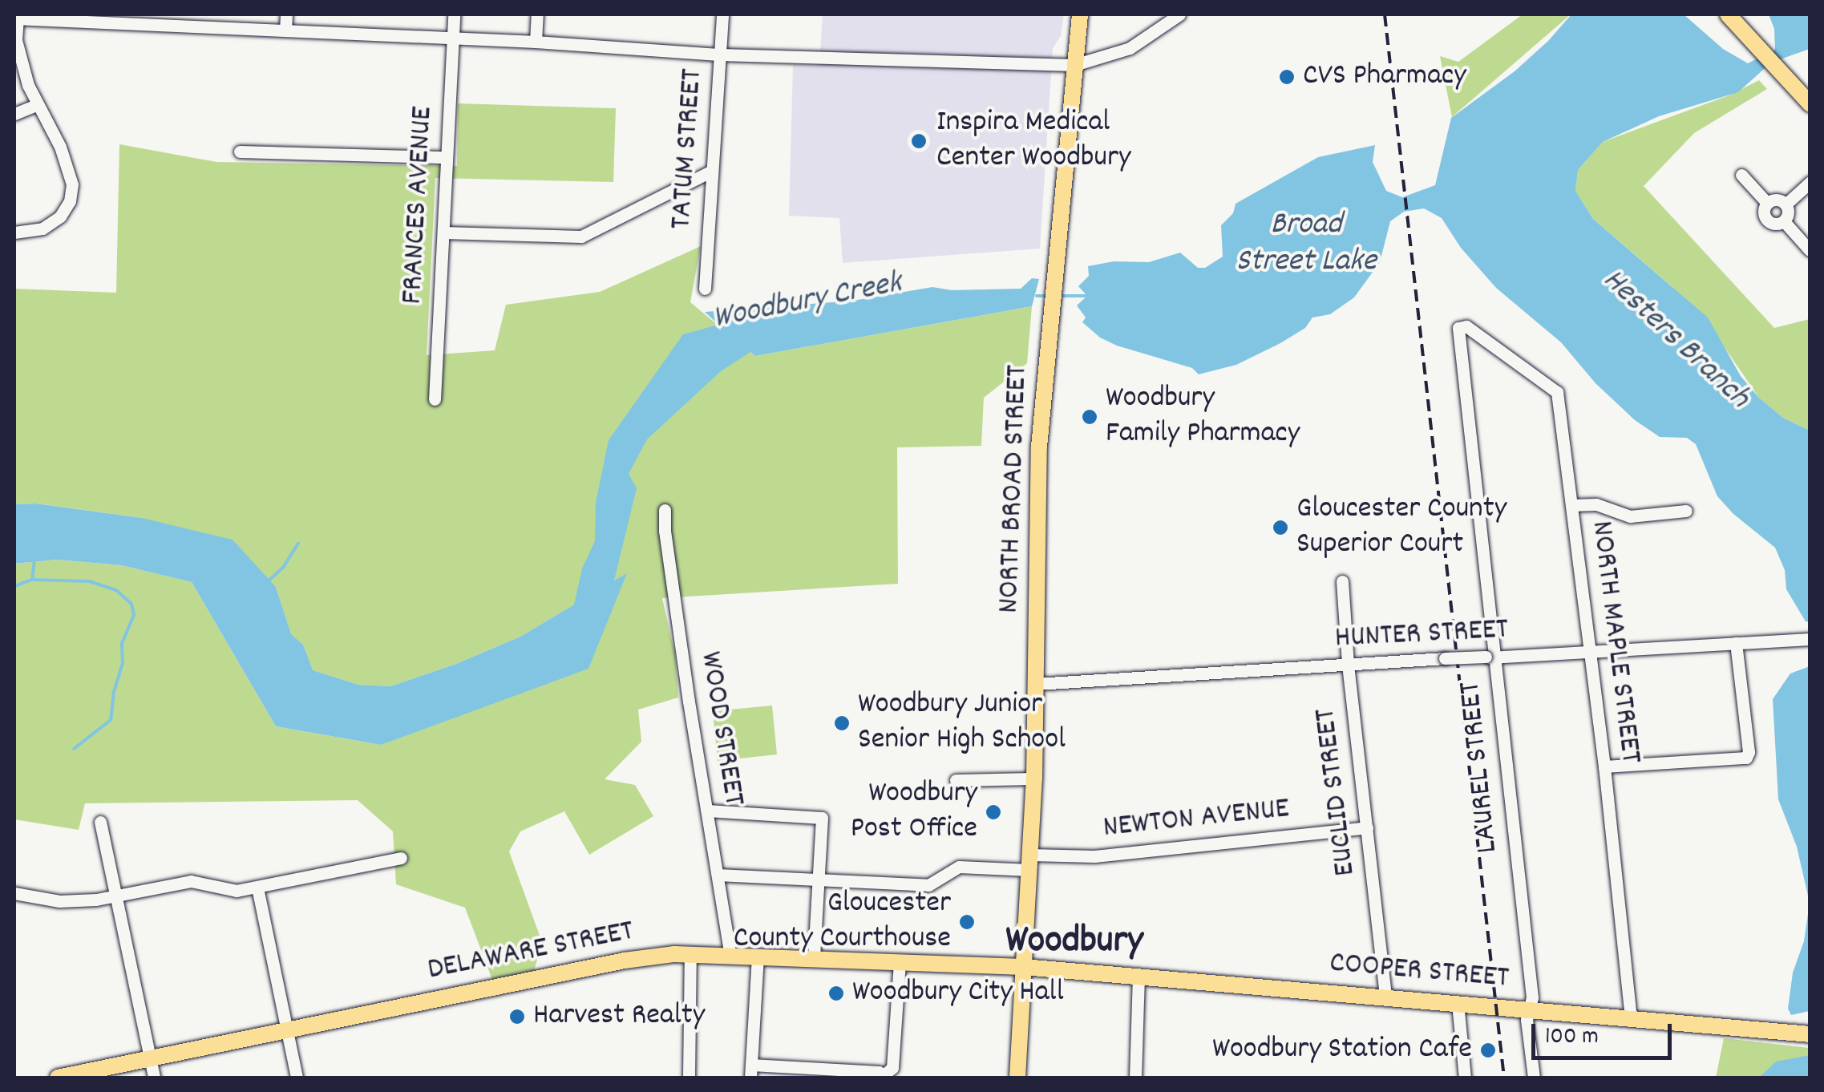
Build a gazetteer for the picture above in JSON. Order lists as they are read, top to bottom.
{
  "streets": {
    "main road": ["NORTH BROAD STREET", "DELAWARE STREET", "COOPER STREET"],
    "street": [
      "TATUM STREET",
      "FRANCES AVENUE",
      "HUNTER STREET",
      "NORTH MAPLE STREET",
      "WOOD STREET",
      "LAUREL STREET",
      "EUCLID STREET",
      "NEWTON AVENUE"
    ]
  },
  "crossings": [
    ["NORTH BROAD STREET", "HUNTER STREET"],
    ["NORTH BROAD STREET", "NEWTON AVENUE"],
    ["NORTH BROAD STREET", "DELAWARE STREET"],
    ["NORTH BROAD STREET", "COOPER STREET"],
    ["HUNTER STREET", "NORTH MAPLE STREET"],
    ["HUNTER STREET", "LAUREL STREET"],
    ["HUNTER STREET", "EUCLID STREET"],
    ["NORTH MAPLE STREET", "LAUREL STREET"],
    ["NORTH MAPLE STREET", "COOPER STREET"],
    ["WOOD STREET", "NEWTON AVENUE"],
    ["WOOD STREET", "DELAWARE STREET"],
    ["LAUREL STREET", "COOPER STREET"],
    ["EUCLID STREET", "NEWTON AVENUE"],
    ["EUCLID STREET", "COOPER STREET"],
    ["DELAWARE STREET", "COOPER STREET"]
  ],
  "districts": ["Woodbury"],
  "water": ["Broad Street Lake", "Woodbury Creek", "Hesters Branch"],
  "places": [
    "CVS Pharmacy",
    "Inspira Medical Center Woodbury",
    "Woodbury Family Pharmacy",
    "Gloucester County Superior Court",
    "Woodbury Junior Senior High School",
    "Woodbury Post Office",
    "Gloucester County Courthouse",
    "Woodbury City Hall",
    "Harvest Realty",
    "Woodbury Station Cafe"
  ],
  "scale_bar": "100 m"
}
